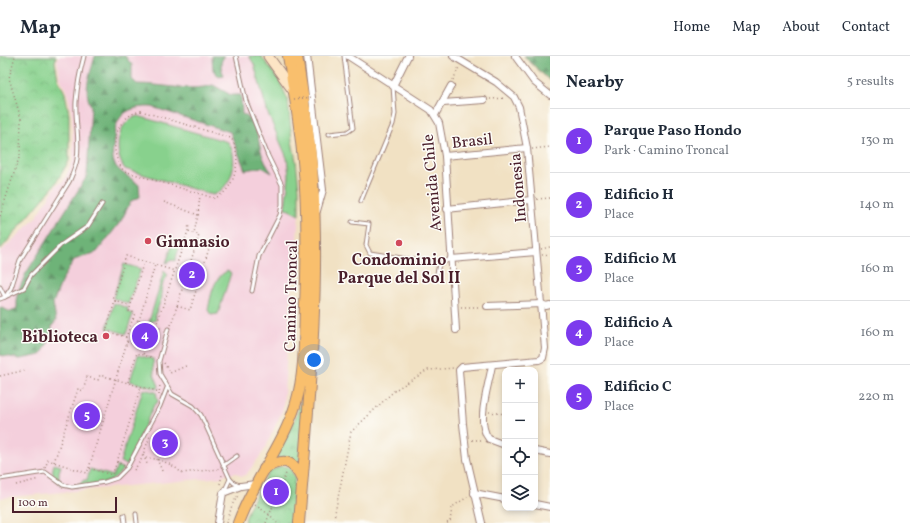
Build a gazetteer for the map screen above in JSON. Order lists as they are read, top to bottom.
{
  "streets": {
    "main road": ["Camino Troncal"],
    "street": ["Brasil", "Avenida Chile", "Indonesia"]
  },
  "crossings": [
    ["Brasil", "Avenida Chile"],
    ["Brasil", "Indonesia"]
  ],
  "places": ["Gimnasio", "Condominio Parque del Sol II", "Biblioteca"],
  "scale_bar": "100 m",
  "page": {
    "header": "Map",
    "nav": [
      "Home",
      "Map",
      "About",
      "Contact"
    ],
    "heading": ["Nearby", "5 results"],
    "list": [
      {
        "mark": "1",
        "name": "Parque Paso Hondo",
        "note": "Park · Camino Troncal",
        "value": "130 m"
      },
      {
        "mark": "2",
        "name": "Edificio H",
        "note": "Place",
        "value": "140 m"
      },
      {
        "mark": "3",
        "name": "Edificio M",
        "note": "Place",
        "value": "160 m"
      },
      {
        "mark": "4",
        "name": "Edificio A",
        "note": "Place",
        "value": "160 m"
      },
      {
        "mark": "5",
        "name": "Edificio C",
        "note": "Place",
        "value": "220 m"
      }
    ],
    "pins": [
      "2",
      "4",
      "5",
      "3",
      "1"
    ],
    "map_buttons": ["+", "−"],
    "scale": "100 m"
  }
}
